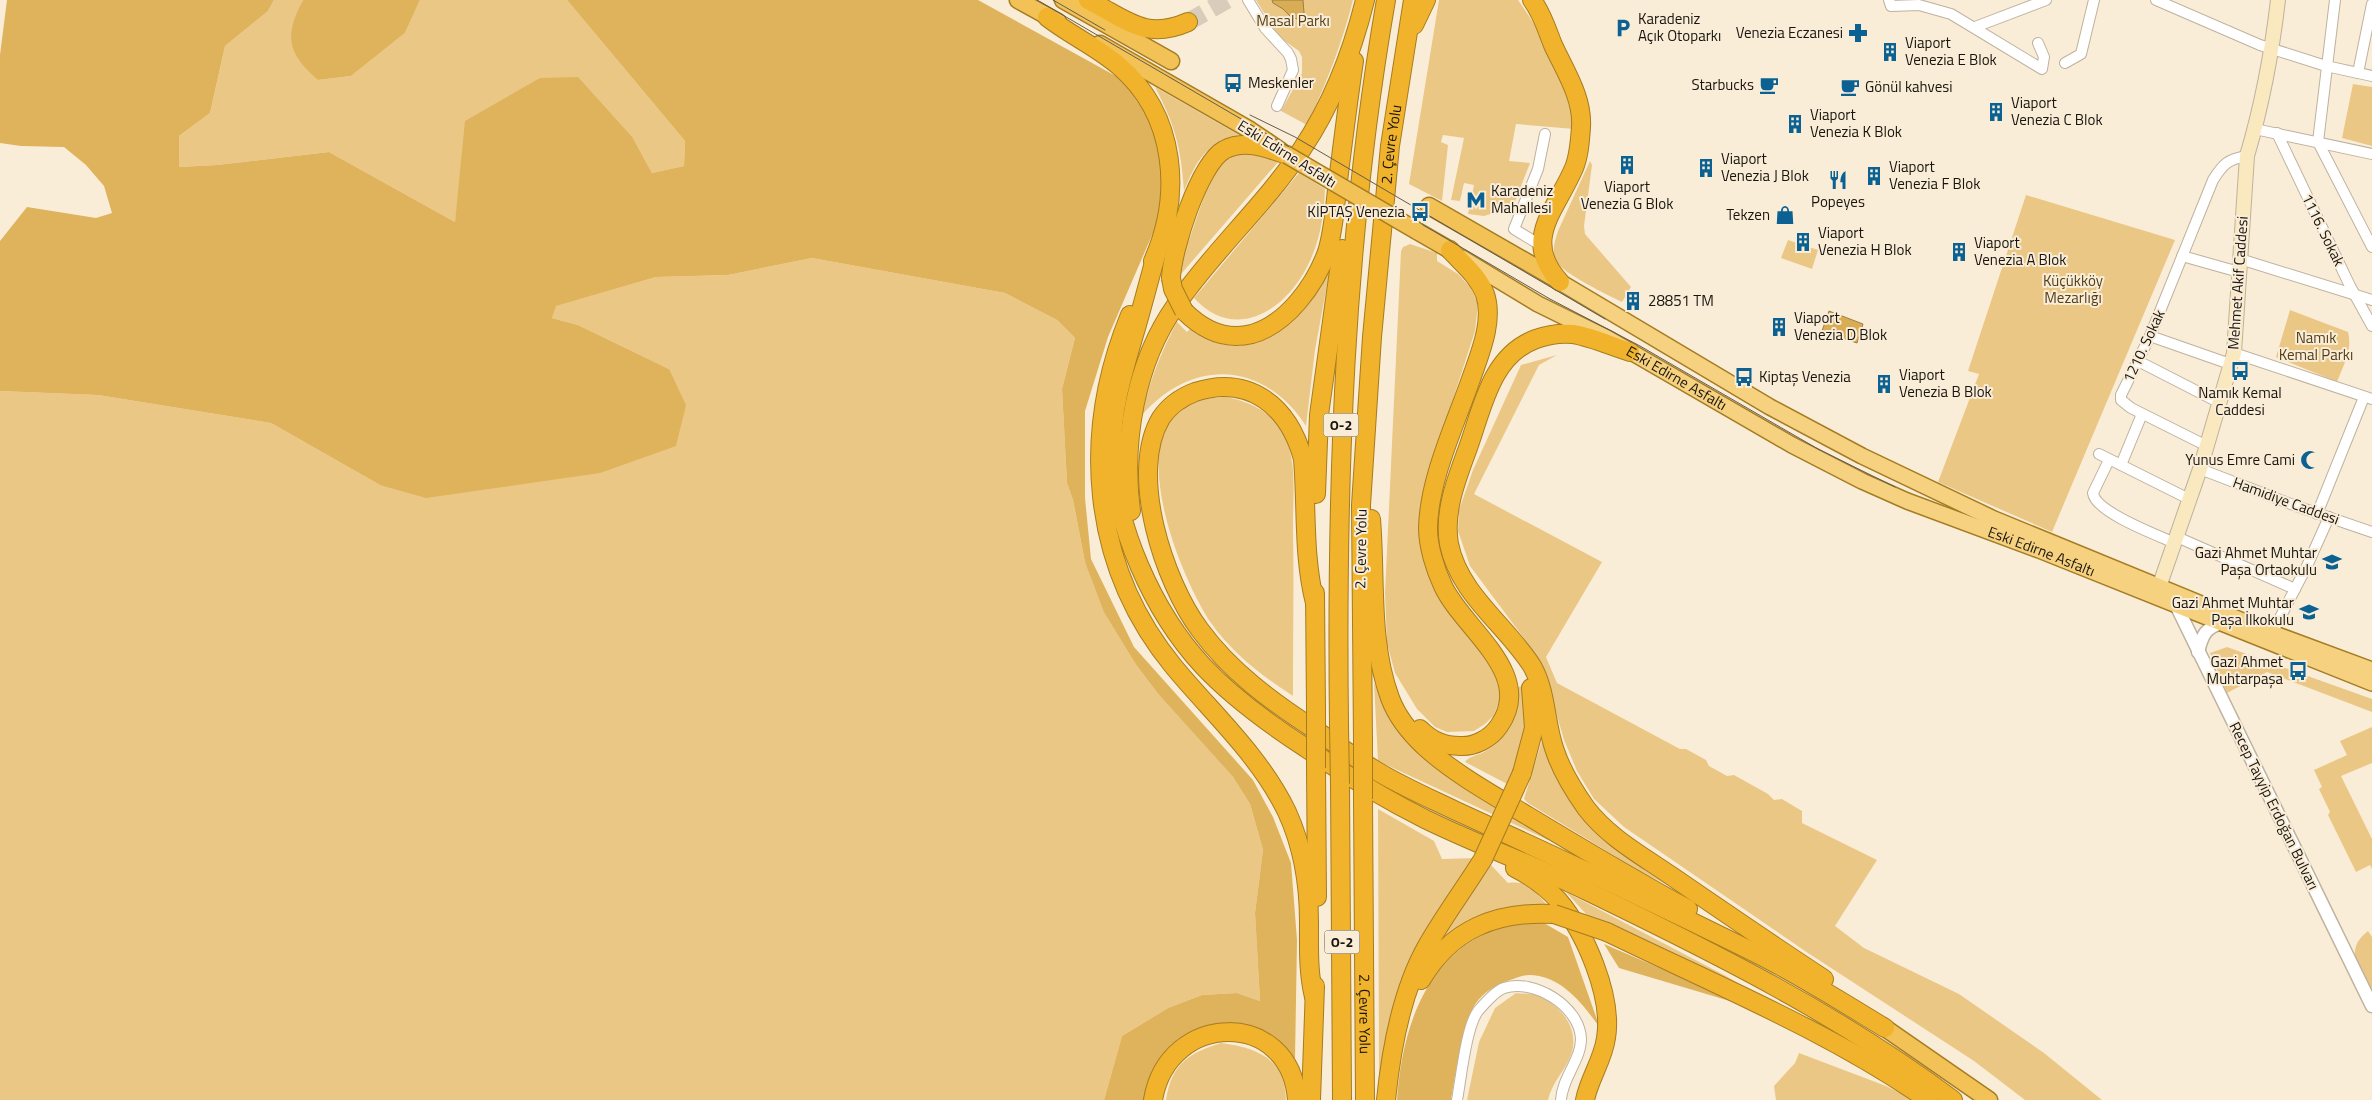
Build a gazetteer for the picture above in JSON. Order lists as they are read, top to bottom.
{
  "streets": {
    "highway": ["2. Çevre Yolu", "Eski Edirne Asfaltı", "O-2"],
    "main road": ["Mehmet Akif Caddesi"],
    "street": [
      "1116. Sokak",
      "1210. Sokak",
      "Hamidiye Caddesi",
      "Recep Tayyip Erdoğan Bulvarı"
    ]
  },
  "crossings": [
    ["Eski Edirne Asfaltı", "Mehmet Akif Caddesi"],
    ["Eski Edirne Asfaltı", "Recep Tayyip Erdoğan Bulvarı"],
    ["Mehmet Akif Caddesi", "1210. Sokak"],
    ["Mehmet Akif Caddesi", "Hamidiye Caddesi"],
    ["Mehmet Akif Caddesi", "Recep Tayyip Erdoğan Bulvarı"]
  ],
  "parks": ["Masal Parkı", "Küçükköy Mezarlığı", "Namık Kemal Parkı"],
  "places": {
    "parking": ["Karadeniz Açık Otoparkı"],
    "pharmacy": ["Venezia Eczanesi"],
    "building": [
      "Viaport Venezia E Blok",
      "Viaport Venezia C Blok",
      "Viaport Venezia K Blok",
      "Viaport Venezia G Blok",
      "Viaport Venezia J Blok",
      "Viaport Venezia F Blok",
      "Viaport Venezia H Blok",
      "Viaport Venezia A Blok",
      "28851 TM",
      "Viaport Venezia D Blok",
      "Viaport Venezia B Blok"
    ],
    "bus stop": [
      "Meskenler",
      "KİPTAŞ Venezia",
      "Namık Kemal Caddesi",
      "Kiptaş Venezia",
      "Gazi Ahmet Muhtarpaşa"
    ],
    "cafe": ["Starbucks", "Gönül kahvesi"],
    "restaurant": ["Popeyes"],
    "metro station": ["Karadeniz Mahallesi"],
    "shop": ["Tekzen"],
    "mosque": ["Yunus Emre Cami"],
    "school or university": ["Gazi Ahmet Muhtar Paşa Ortaokulu", "Gazi Ahmet Muhtar Paşa İlkokulu"]
  }
}
